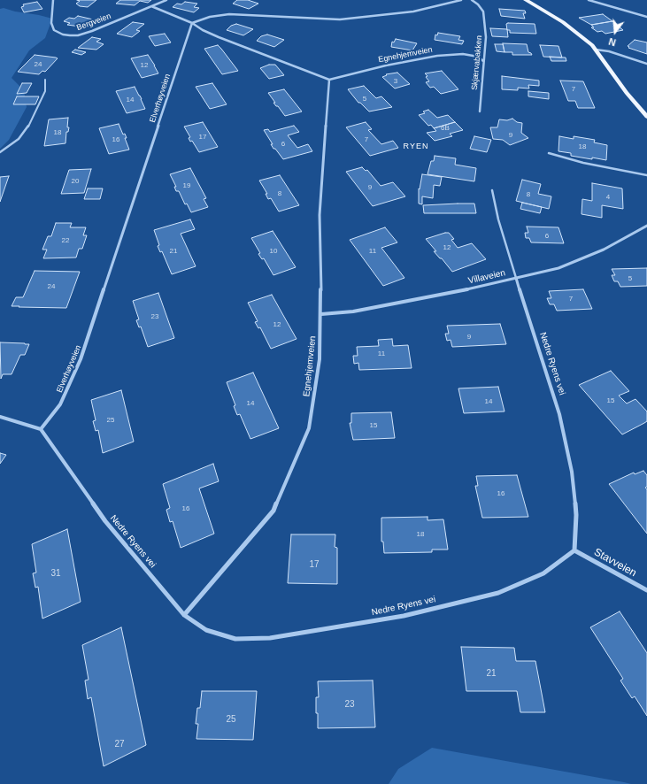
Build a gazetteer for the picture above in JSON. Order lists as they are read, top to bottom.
{
  "streets": {
    "street": [
      "Bergveien",
      "Egnehjemveien",
      "Skjærvabakken",
      "Elverhøyveien",
      "Villaveien",
      "Nedre Ryens vei",
      "Stavveien"
    ]
  },
  "crossings": [
    ["Egnehjemveien", "Skjærvabakken"],
    ["Egnehjemveien", "Villaveien"],
    ["Egnehjemveien", "Nedre Ryens vei"],
    ["Elverhøyveien", "Nedre Ryens vei"],
    ["Villaveien", "Nedre Ryens vei"],
    ["Nedre Ryens vei", "Stavveien"]
  ],
  "districts": ["RYEN"],
  "house_numbers": [
    "24",
    "12",
    "3",
    "7",
    "5",
    "14",
    "6B",
    "18",
    "9",
    "17",
    "16",
    "7",
    "6",
    "18",
    "20",
    "19",
    "9",
    "8",
    "8",
    "4",
    "6",
    "22",
    "12",
    "21",
    "10",
    "11",
    "5",
    "24",
    "7",
    "23",
    "12",
    "9",
    "11",
    "15",
    "14",
    "14",
    "25",
    "15",
    "16",
    "16",
    "18",
    "17",
    "31",
    "21",
    "23",
    "25",
    "27"
  ],
  "north": "bottom"
}
